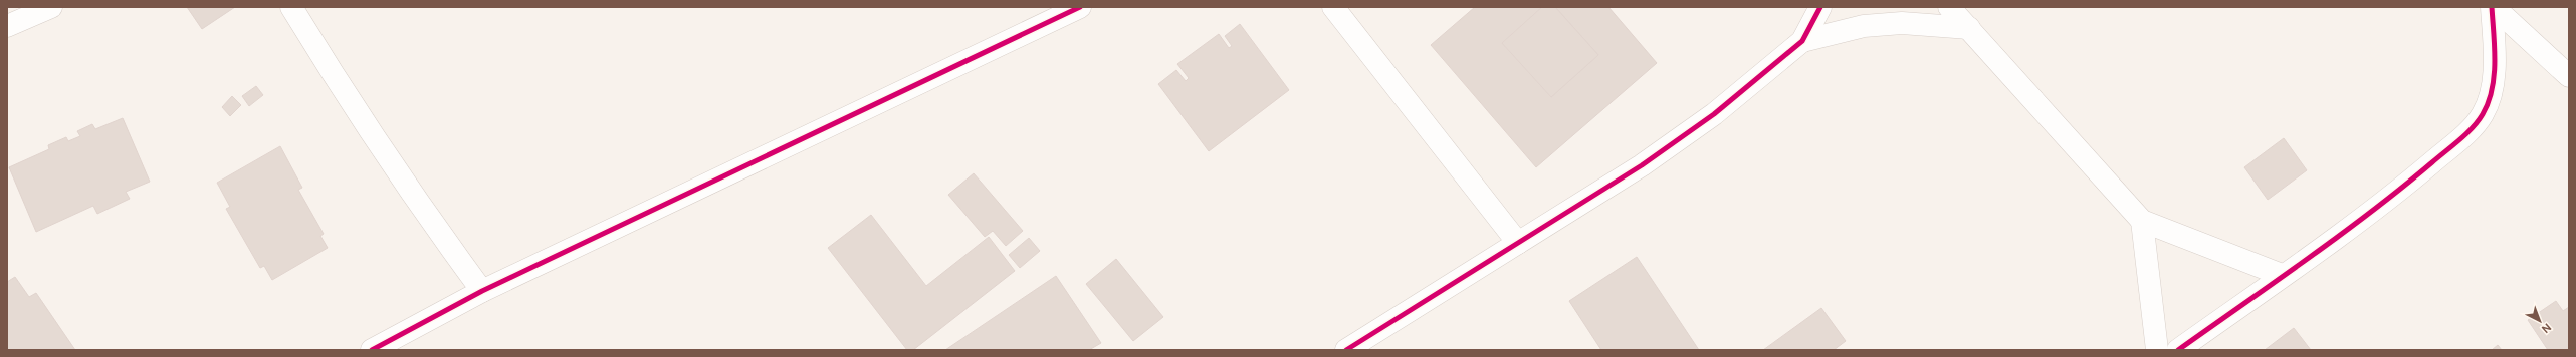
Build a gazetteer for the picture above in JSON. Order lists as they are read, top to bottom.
{
  "north": "bottom right"
}
